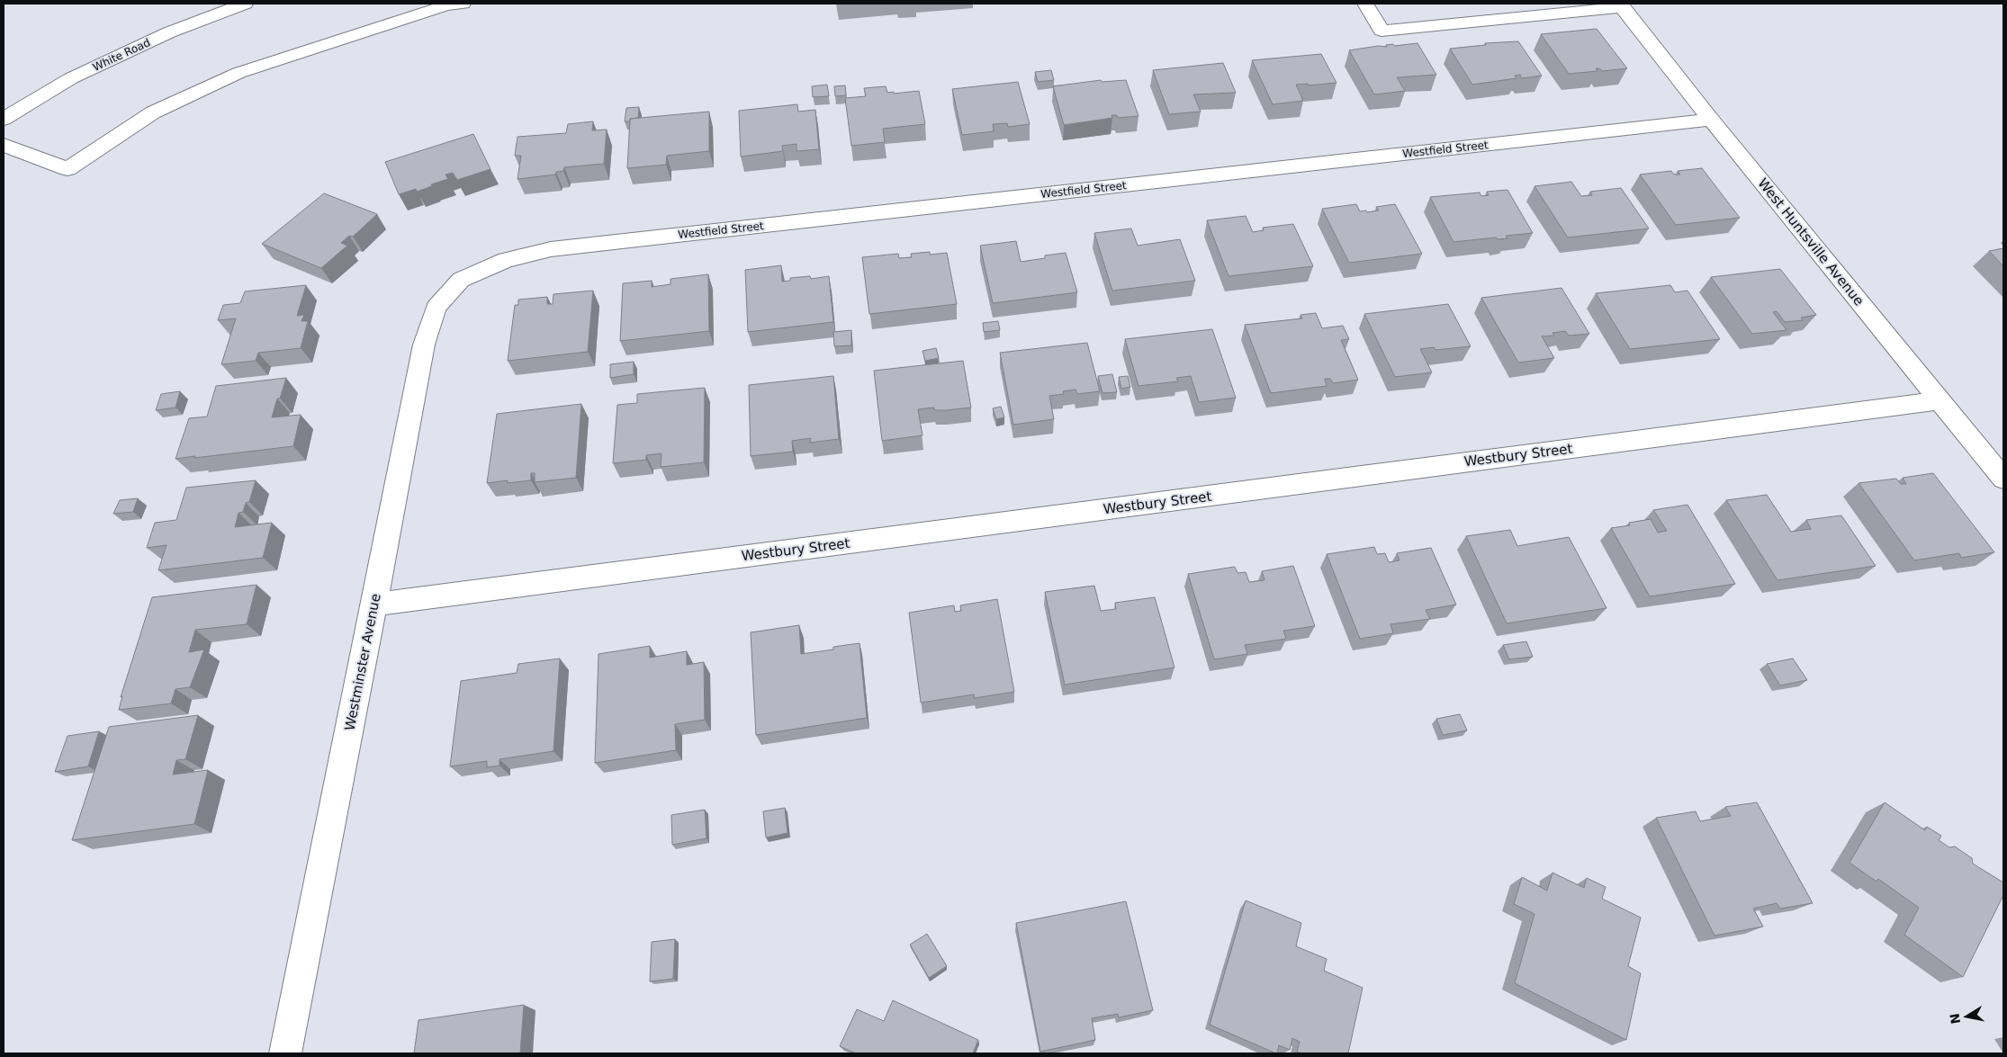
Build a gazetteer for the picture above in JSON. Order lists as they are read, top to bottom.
{
  "streets": {
    "street": [
      "White Road",
      "Westfield Street",
      "West Huntsville Avenue",
      "Westbury Street",
      "Westminster Avenue"
    ]
  },
  "crossings": [
    ["Westfield Street", "West Huntsville Avenue"],
    ["Westfield Street", "Westminster Avenue"],
    ["West Huntsville Avenue", "Westbury Street"],
    ["Westbury Street", "Westminster Avenue"]
  ],
  "north": "left"
}
